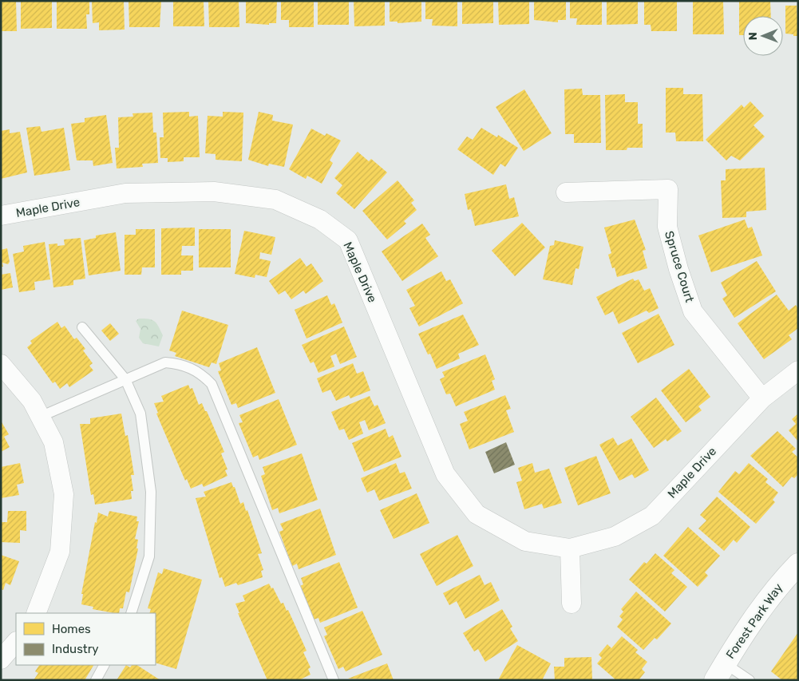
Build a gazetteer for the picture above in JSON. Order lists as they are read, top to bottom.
{
  "streets": {
    "street": ["Maple Drive", "Spruce Court", "Forest Park Way"]
  },
  "crossings": [
    ["Maple Drive", "Spruce Court"]
  ],
  "legend": ["Homes", "Industry"],
  "north": "left"
}
